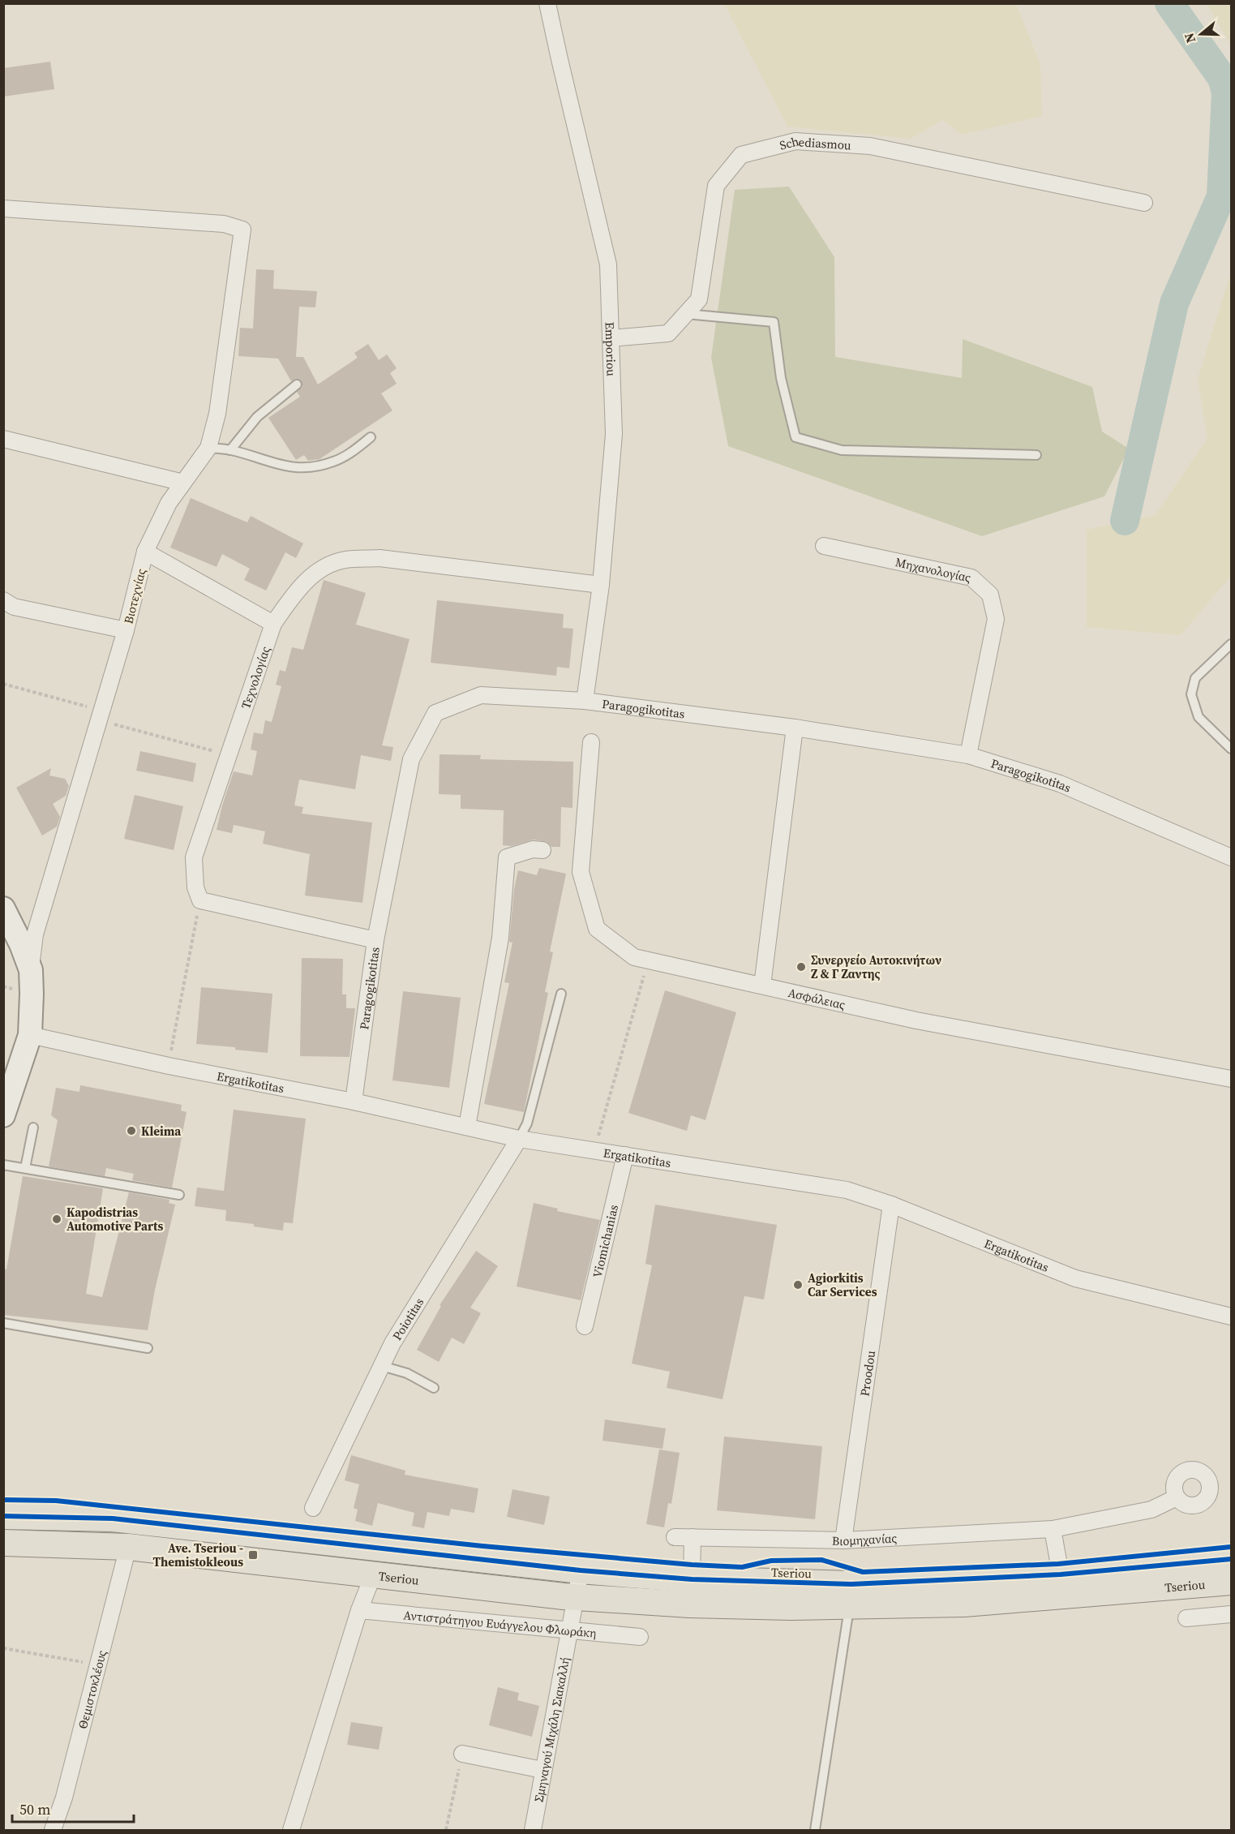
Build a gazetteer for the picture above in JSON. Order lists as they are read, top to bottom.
{
  "streets": {
    "main road": ["Tseriou"],
    "street": [
      "Schediasmou",
      "Emporiou",
      "Μηχανολογίας",
      "Βιοτεχνίας",
      "Τεχνολογίας",
      "Paragogikotitas",
      "Ασφάλειας",
      "Ergatikotitas",
      "Viomichanias",
      "Poiotitas",
      "Proodou",
      "Βιομηχανίας",
      "Αντιστράτηγου Ευάγγελου Φλωράκη",
      "Θεμιστοκλέους",
      "Σμηναγού Μιχάλη Σιακαλλή"
    ]
  },
  "crossings": [
    ["Schediasmou", "Emporiou"],
    ["Emporiou", "Τεχνολογίας"],
    ["Emporiou", "Paragogikotitas"],
    ["Μηχανολογίας", "Paragogikotitas"],
    ["Paragogikotitas", "Ergatikotitas"],
    ["Ergatikotitas", "Viomichanias"],
    ["Ergatikotitas", "Poiotitas"],
    ["Ergatikotitas", "Proodou"],
    ["Proodou", "Βιομηχανίας"],
    ["Tseriou", "Θεμιστοκλέους"],
    ["Tseriou", "Σμηναγού Μιχάλη Σιακαλλή"],
    ["Αντιστράτηγου Ευάγγελου Φλωράκη", "Σμηναγού Μιχάλη Σιακαλλή"]
  ],
  "places": {
    "other": [
      "Συνεργείο Αυτοκινήτων Ζ & Γ Ζαντης",
      "Kleima",
      "Kapodistrias Automotive Parts",
      "Agiorkitis Car Services"
    ],
    "transit": ["Ave. Tseriou - Themistokleous"]
  },
  "scale_bar": "50 m",
  "north": "left"
}
